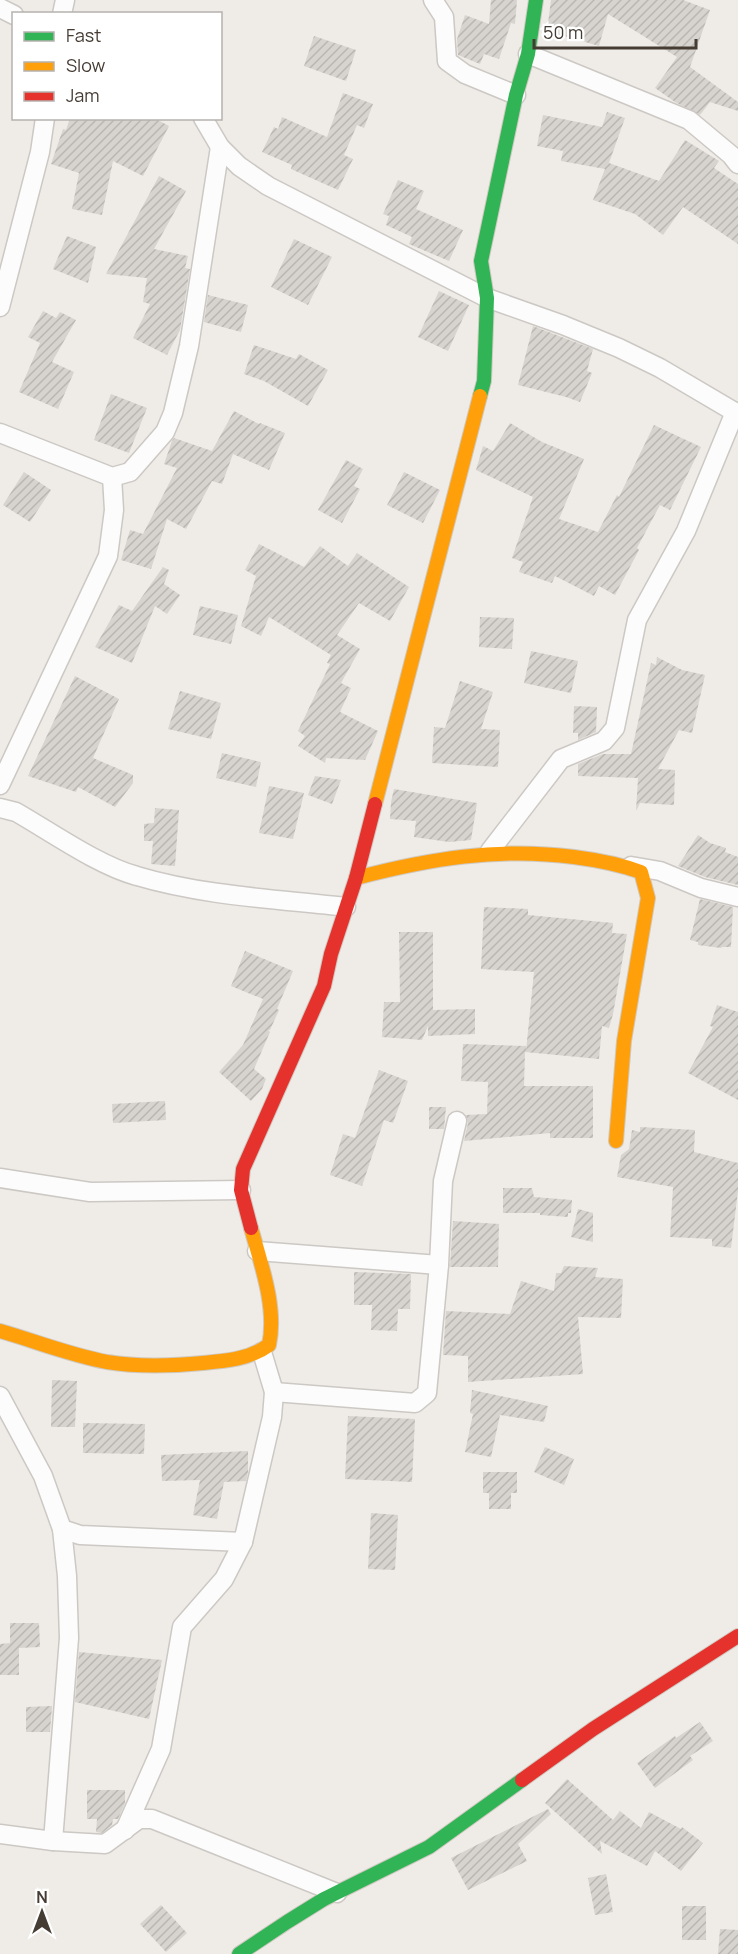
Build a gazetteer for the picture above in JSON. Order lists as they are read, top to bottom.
{
  "legend": ["Fast", "Slow", "Jam"],
  "scale_bar": "50 m",
  "north": "top"
}
